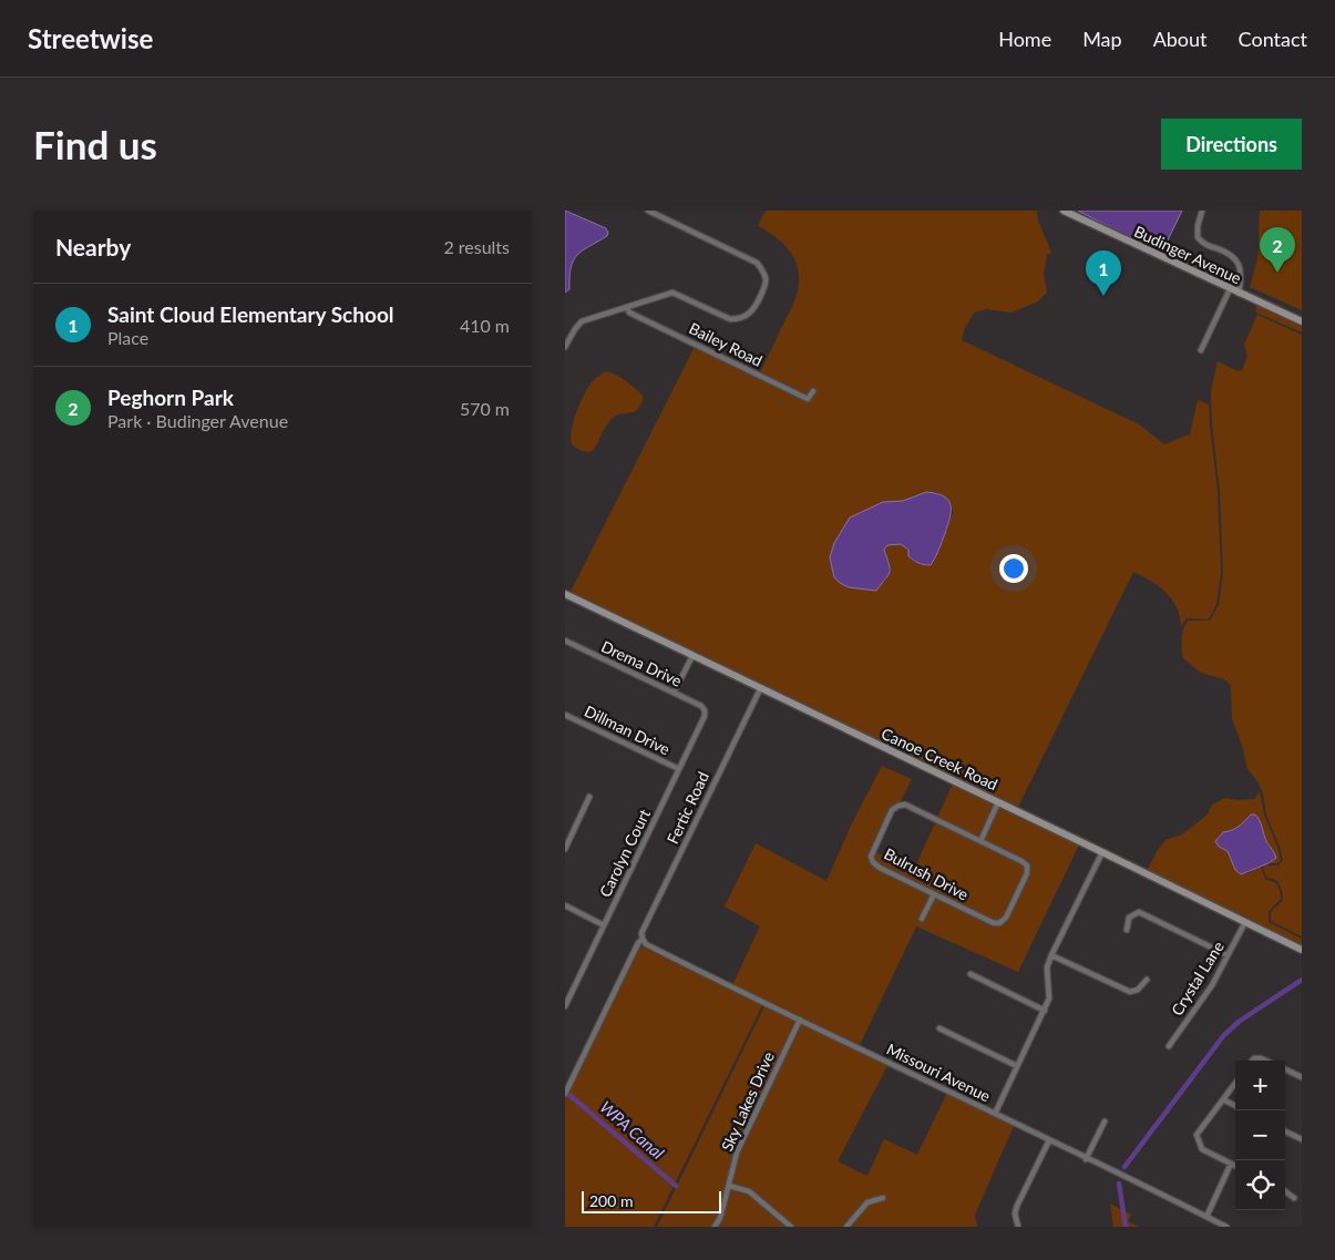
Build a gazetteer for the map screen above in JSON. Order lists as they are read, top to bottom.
{
  "streets": {
    "main road": ["Budinger Avenue", "Canoe Creek Road"],
    "street": [
      "Bailey Road",
      "Drema Drive",
      "Dillman Drive",
      "Fertic Road",
      "Carolyn Court",
      "Bulrush Drive",
      "Crystal Lane",
      "Missouri Avenue",
      "Sky Lakes Drive"
    ]
  },
  "crossings": [
    ["Drema Drive", "Carolyn Court"],
    ["Dillman Drive", "Carolyn Court"],
    ["Canoe Creek Road", "Fertic Road"],
    ["Canoe Creek Road", "Crystal Lane"],
    ["Fertic Road", "Missouri Avenue"],
    ["Missouri Avenue", "Sky Lakes Drive"]
  ],
  "water": ["WPA Canal"],
  "scale_bar": "200 m",
  "page": {
    "header": "Streetwise",
    "nav": [
      "Home",
      "Map",
      "About",
      "Contact"
    ],
    "buttons": "Directions",
    "title": "Find us",
    "heading": ["Nearby", "2 results"],
    "pins": ["2", "1"],
    "list": [
      {
        "mark": "1",
        "name": "Saint Cloud Elementary School",
        "note": "Place",
        "value": "410 m"
      },
      {
        "mark": "2",
        "name": "Peghorn Park",
        "note": "Park · Budinger Avenue",
        "value": "570 m"
      }
    ],
    "map_buttons": ["+", "−"],
    "scale": "200 m"
  }
}
